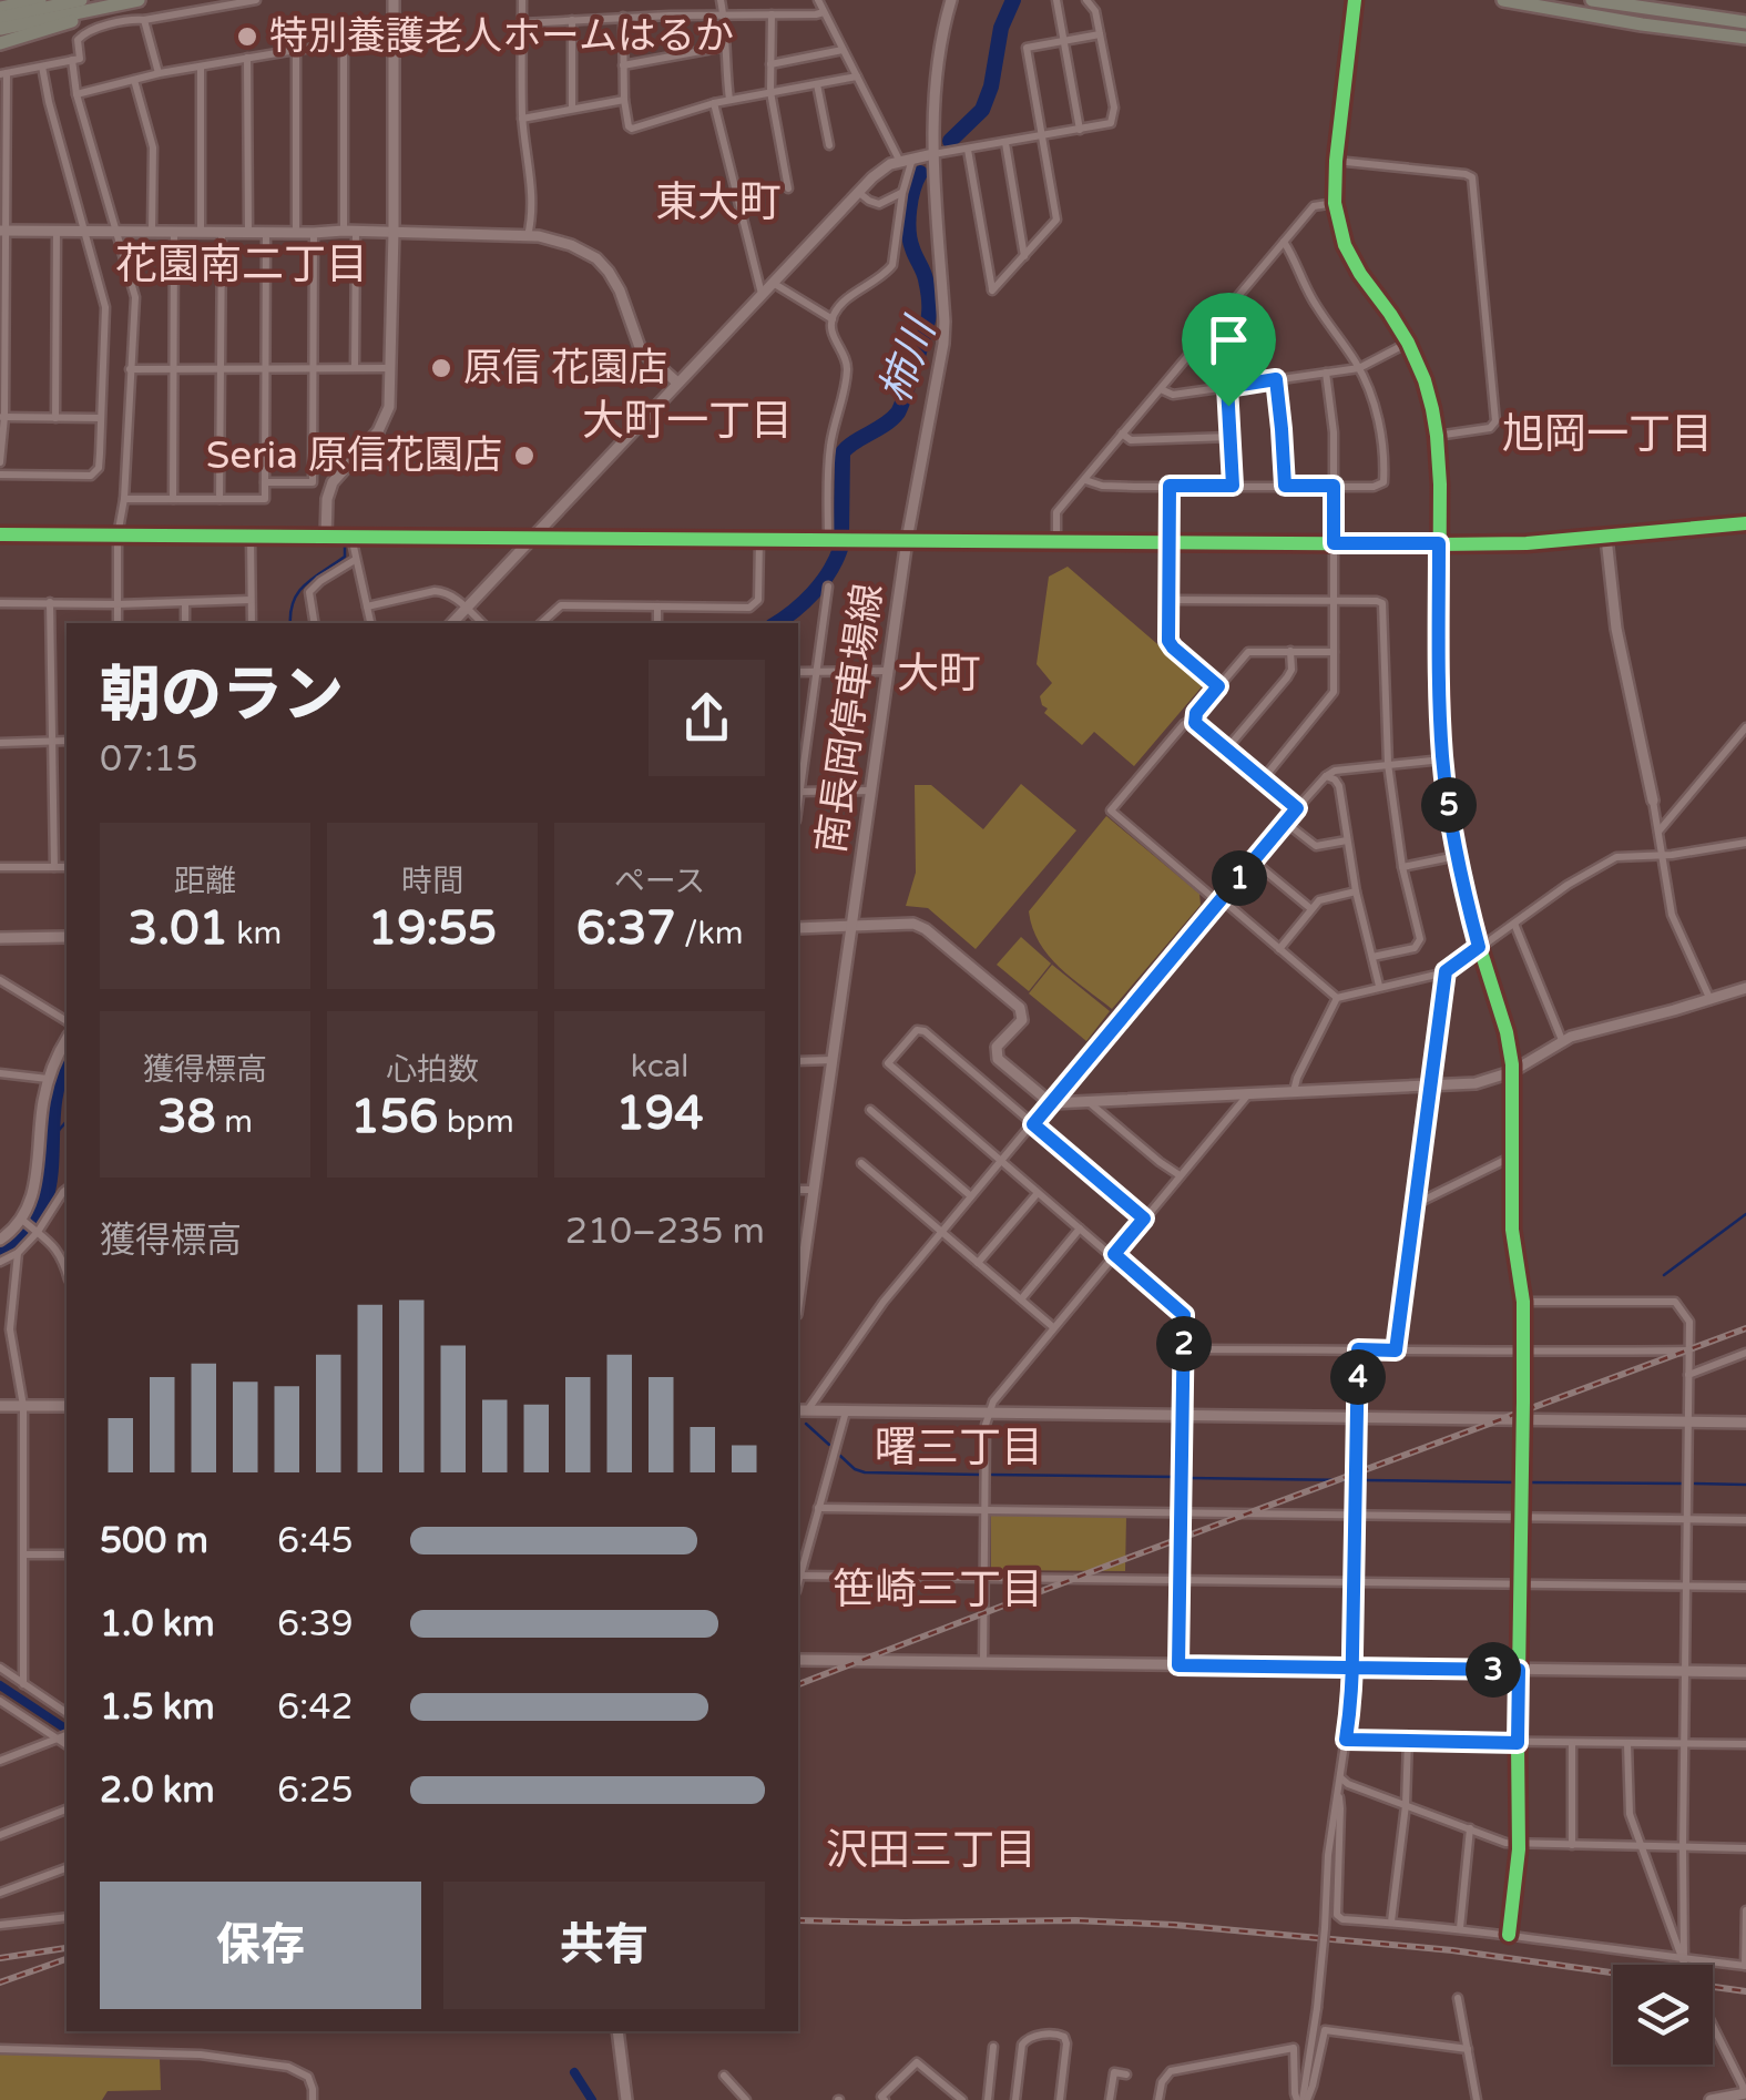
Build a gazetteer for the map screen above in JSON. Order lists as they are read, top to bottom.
{
  "streets": {
    "street": ["南長岡停車場線"]
  },
  "districts": [
    "東大町",
    "花園南二丁目",
    "大町一丁目",
    "旭岡一丁目",
    "大町",
    "曙三丁目",
    "笹崎三丁目",
    "沢田三丁目"
  ],
  "water": ["柿川"],
  "places": ["特別養護老人ホームはるか", "原信 花園店", "Seria 原信花園店"],
  "page": {
    "heading": ["朝のラン", "07:15"],
    "pins": [
      "5",
      "1",
      "2",
      "4",
      "3"
    ],
    "stats": [
      ["距離", "3.01 km"],
      ["時間", "19:55"],
      ["ペース", "6:37 /km"],
      ["獲得標高", "38 m"],
      ["心拍数", "156 bpm"],
      ["kcal", "194"]
    ],
    "chart": ["獲得標高", "210–235 m"],
    "list": [
      {
        "name": "500 m",
        "note": "6:45"
      },
      {
        "name": "1.0 km",
        "note": "6:39"
      },
      {
        "name": "1.5 km",
        "note": "6:42"
      },
      {
        "name": "2.0 km",
        "note": "6:25"
      }
    ],
    "buttons": ["保存", "共有"]
  }
}
